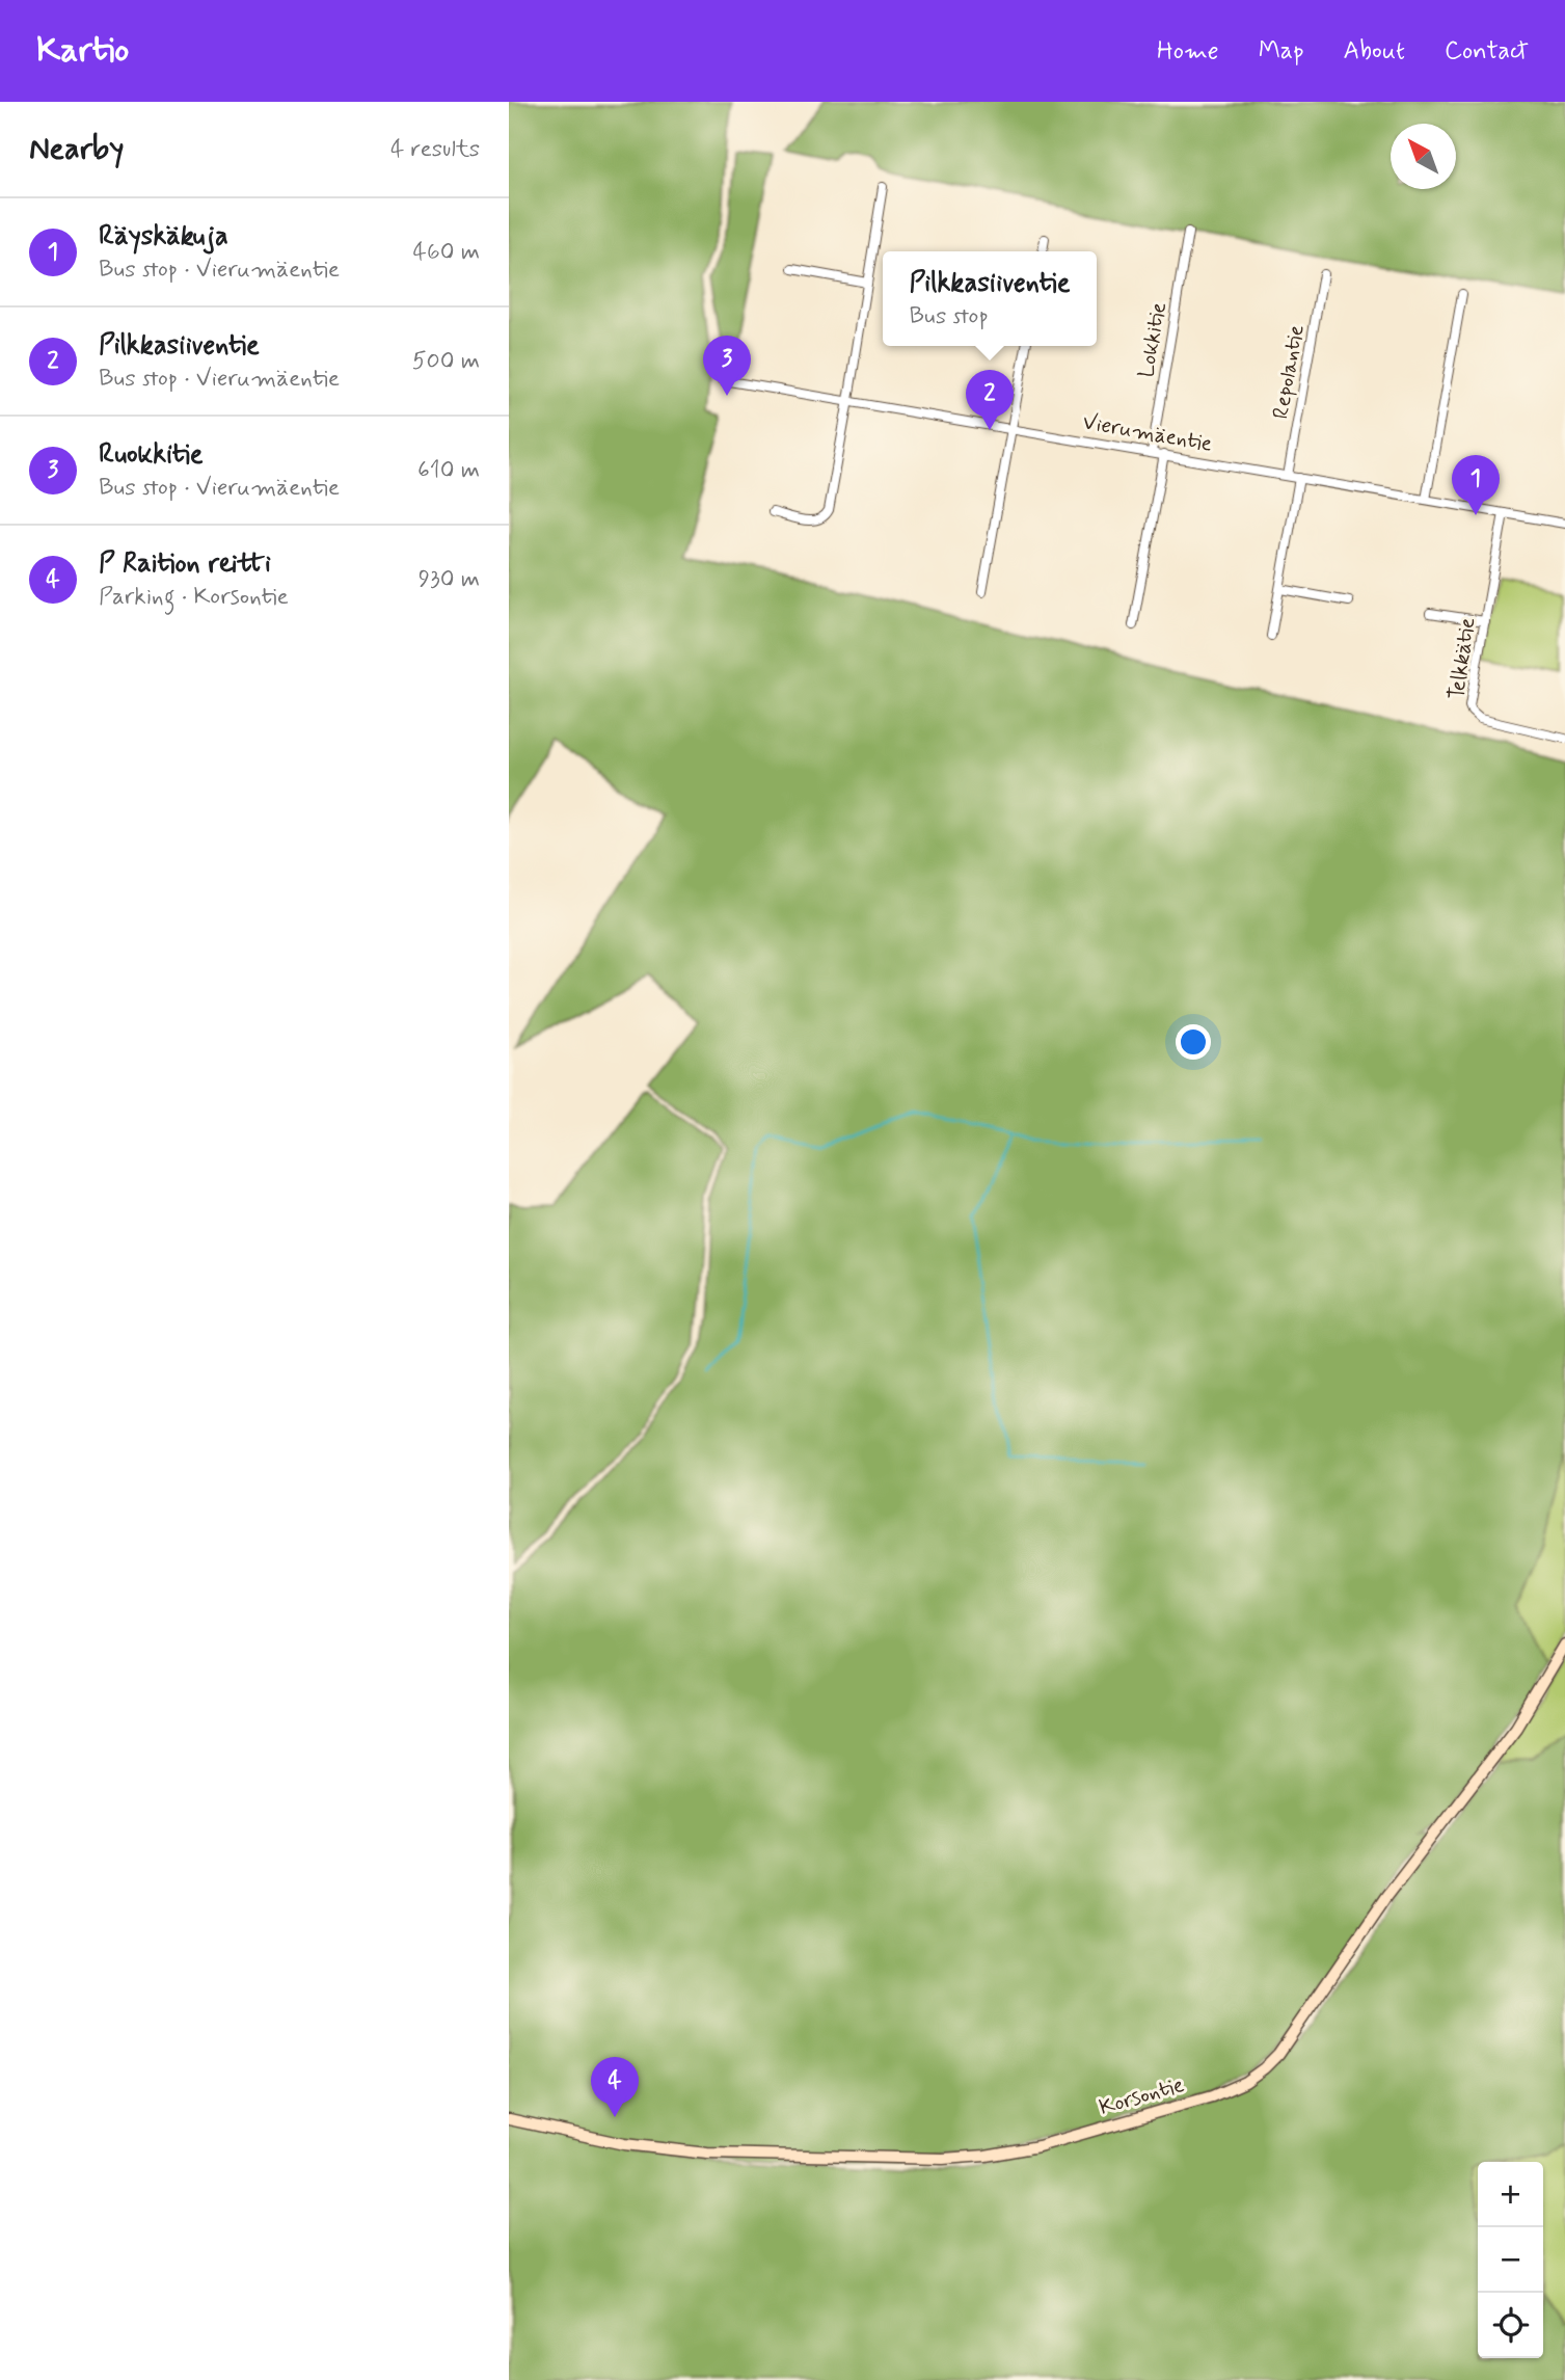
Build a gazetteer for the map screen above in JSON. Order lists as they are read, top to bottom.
{
  "streets": {
    "main road": ["Korsontie"],
    "street": [
      "Lokkitie",
      "Repolantie",
      "Vierumäentie",
      "Telkkätie"
    ]
  },
  "crossings": [
    ["Lokkitie", "Vierumäentie"],
    ["Repolantie", "Vierumäentie"],
    ["Vierumäentie", "Telkkätie"]
  ],
  "north": "top left",
  "page": {
    "header": "Kartio",
    "nav": [
      "Home",
      "Map",
      "About",
      "Contact"
    ],
    "heading": ["Nearby", "4 results"],
    "list": [
      {
        "mark": "1",
        "name": "Räyskäkuja",
        "note": "Bus stop · Vierumäentie",
        "value": "460 m"
      },
      {
        "mark": "2",
        "name": "Pilkkasiiventie",
        "note": "Bus stop · Vierumäentie",
        "value": "500 m"
      },
      {
        "mark": "3",
        "name": "Ruokkitie",
        "note": "Bus stop · Vierumäentie",
        "value": "610 m"
      },
      {
        "mark": "4",
        "name": "P Raition reitti",
        "note": "Parking · Korsontie",
        "value": "930 m"
      }
    ],
    "popup": ["Pilkkasiiventie", "Bus stop"],
    "pins": [
      "3",
      "2",
      "1",
      "4"
    ],
    "map_buttons": ["+", "−"]
  }
}
